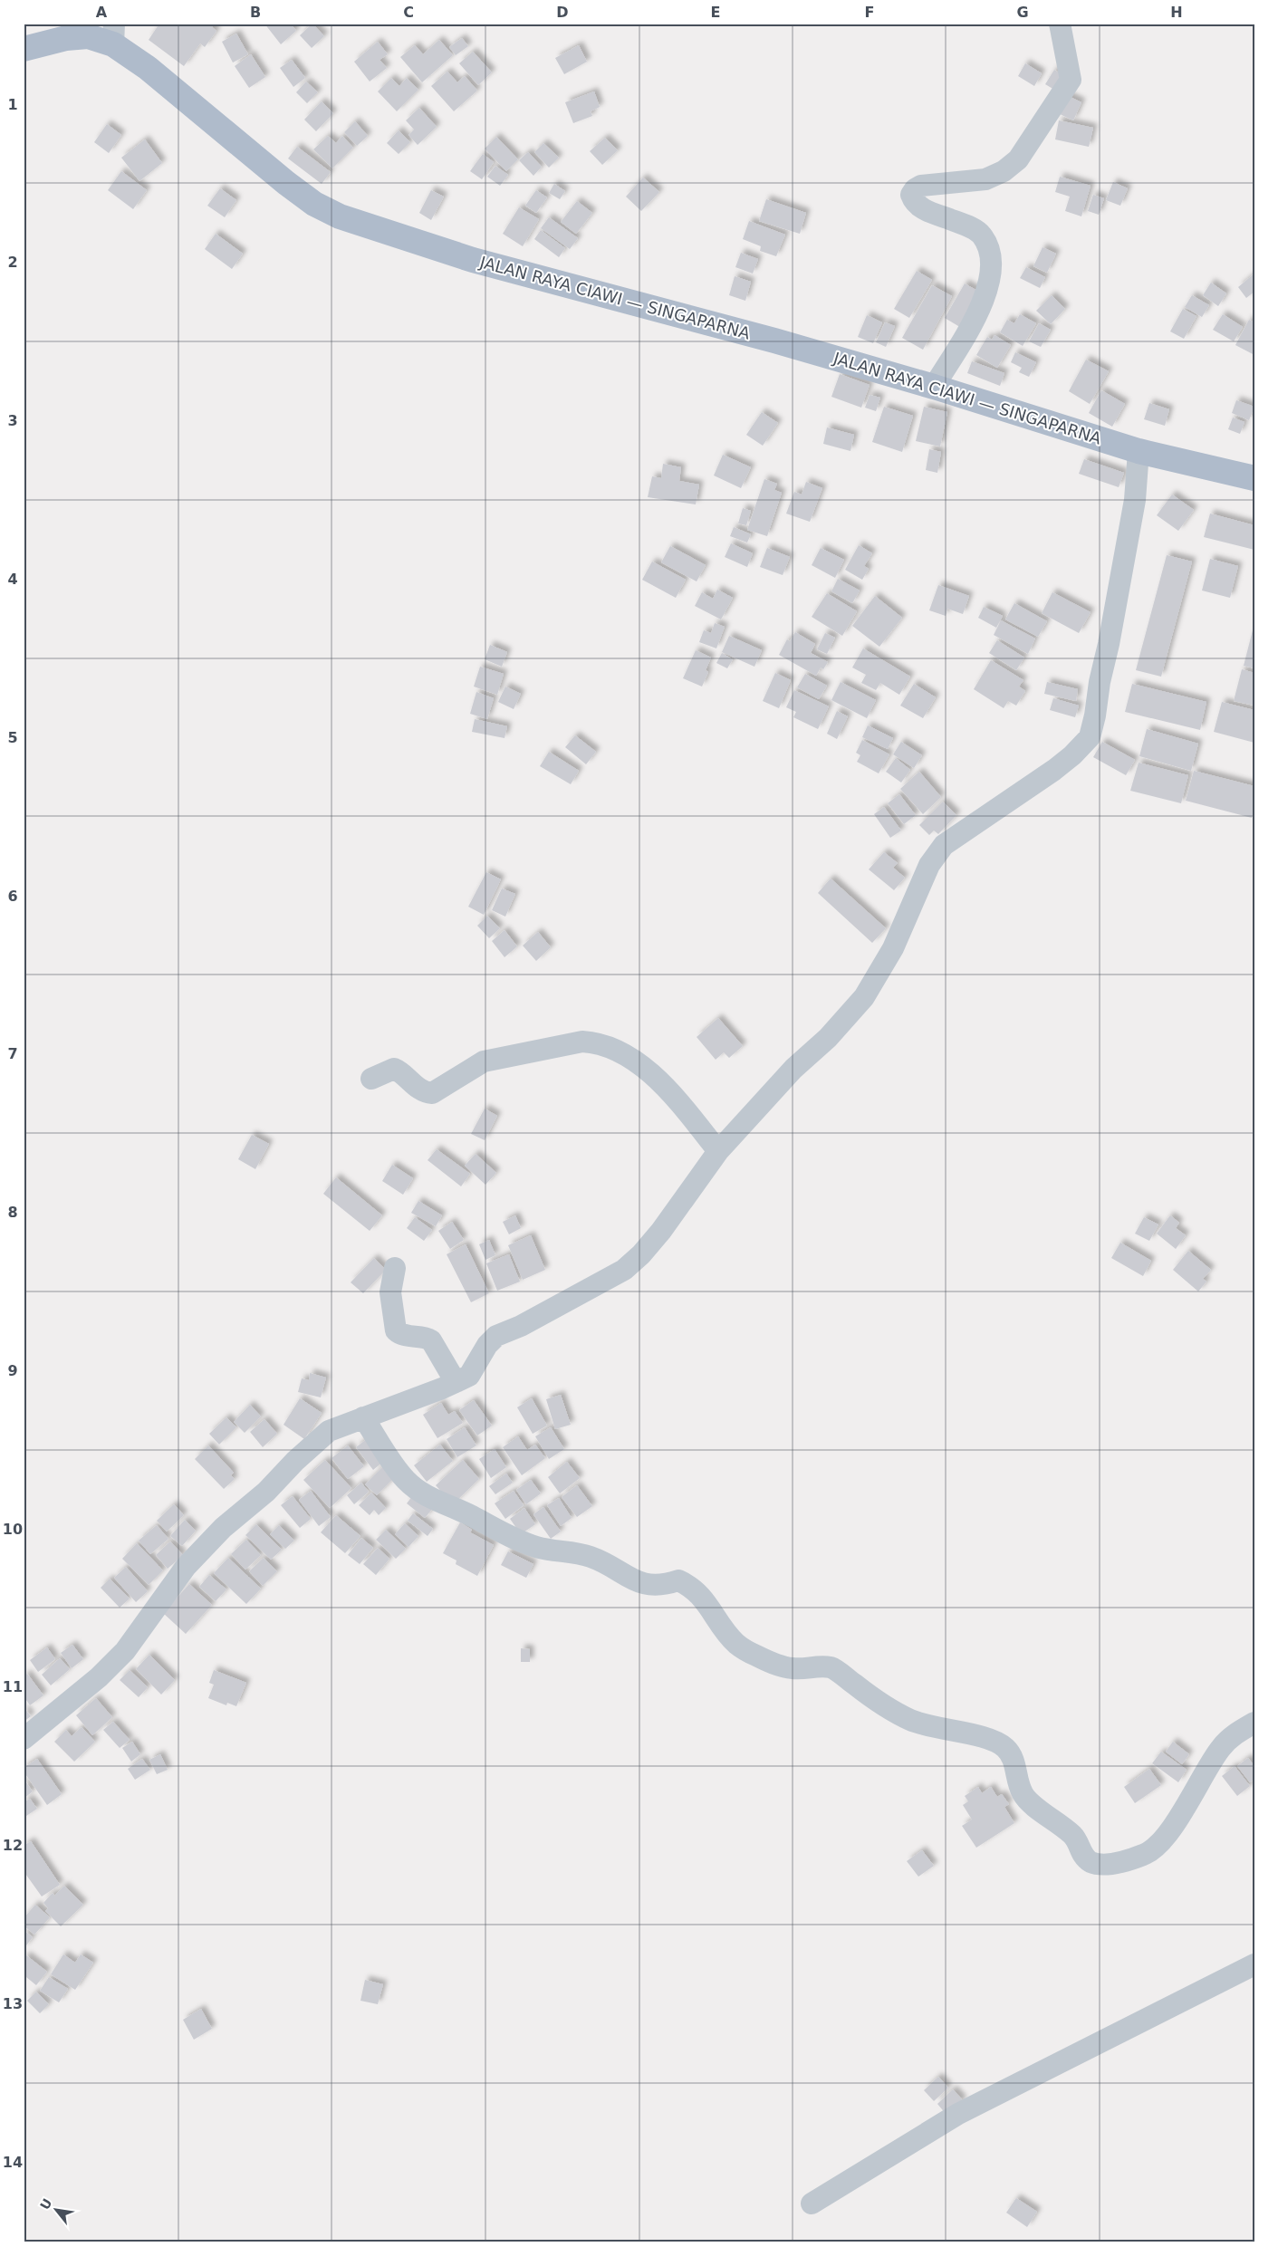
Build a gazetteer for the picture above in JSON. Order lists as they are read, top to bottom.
{
  "streets": {
    "main road": ["JALAN RAYA CIAWI — SINGAPARNA"]
  },
  "north": "top left",
  "grid": {
    "columns": [
      "A",
      "B",
      "C",
      "D",
      "E",
      "F",
      "G",
      "H"
    ],
    "rows": [
      "1",
      "2",
      "3",
      "4",
      "5",
      "6",
      "7",
      "8",
      "9",
      "10",
      "11",
      "12",
      "13",
      "14"
    ]
  }
}
